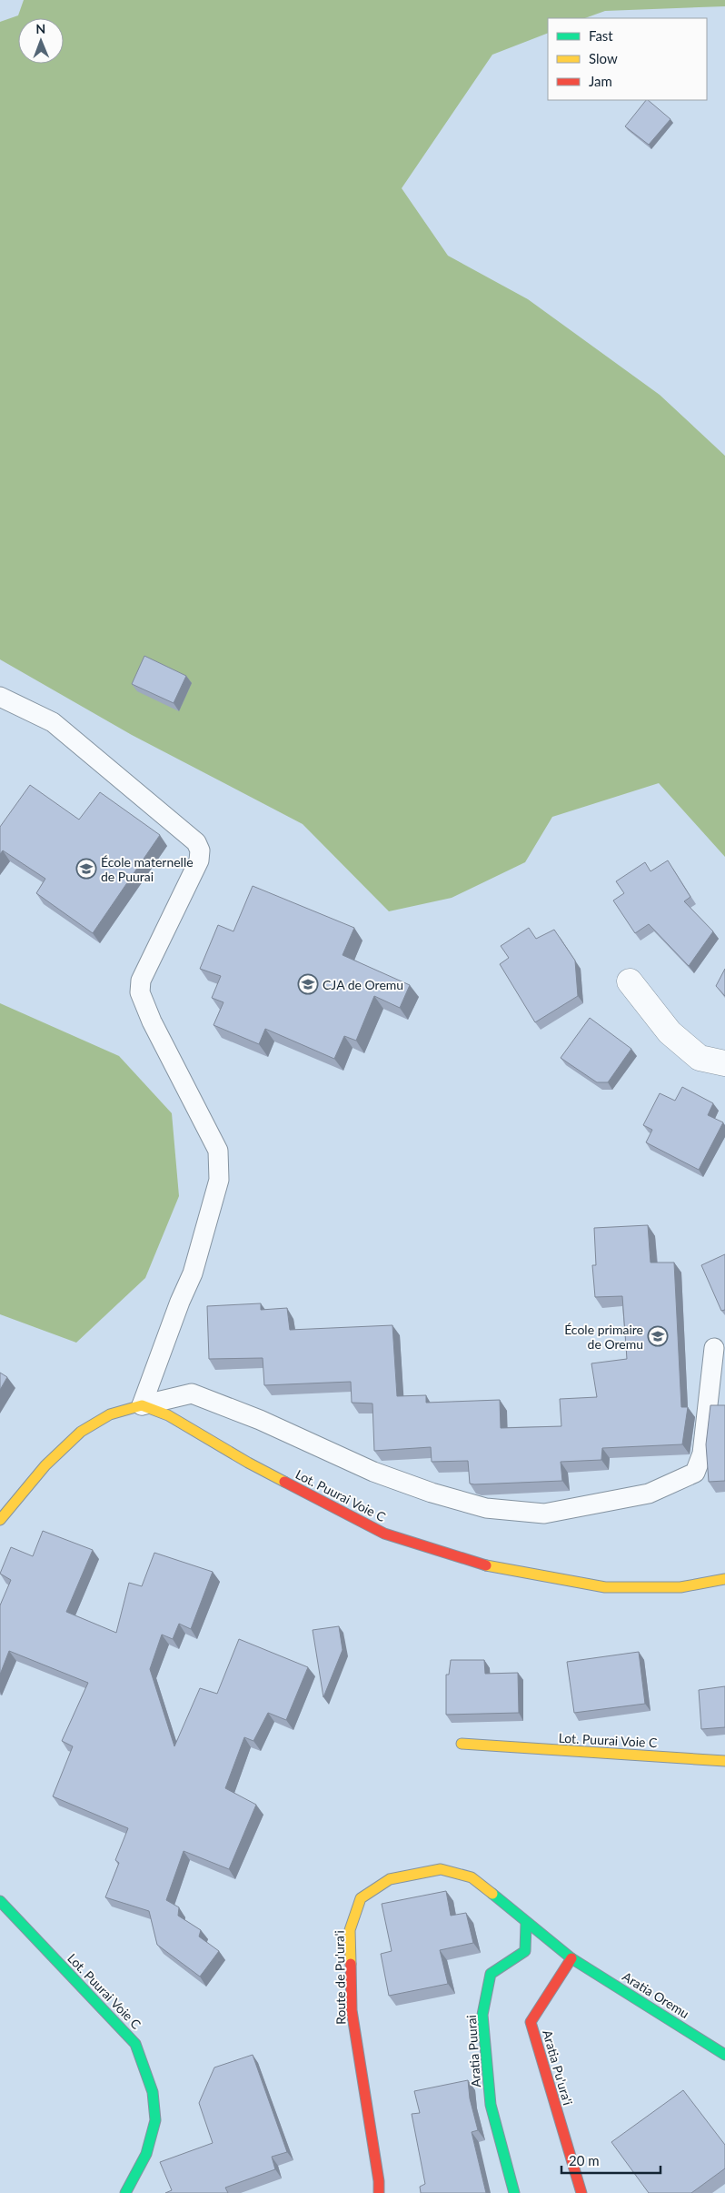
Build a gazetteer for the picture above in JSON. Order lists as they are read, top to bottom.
{
  "streets": {
    "street": [
      "Lot. Puurai Voie C",
      "Route de Pu'ura'i",
      "Aratia Oremu",
      "Aratia Puurai",
      "Aratia Pu'ura'i"
    ]
  },
  "crossings": [
    ["Route de Pu'ura'i", "Aratia Oremu"],
    ["Route de Pu'ura'i", "Aratia Puurai"],
    ["Route de Pu'ura'i", "Aratia Pu'ura'i"],
    ["Aratia Oremu", "Aratia Pu'ura'i"]
  ],
  "places": {
    "school or university": ["École maternelle de Puurai", "CJA de Oremu", "École primaire de Oremu"]
  },
  "legend": ["Fast", "Slow", "Jam"],
  "scale_bar": "20 m",
  "north": "top"
}
